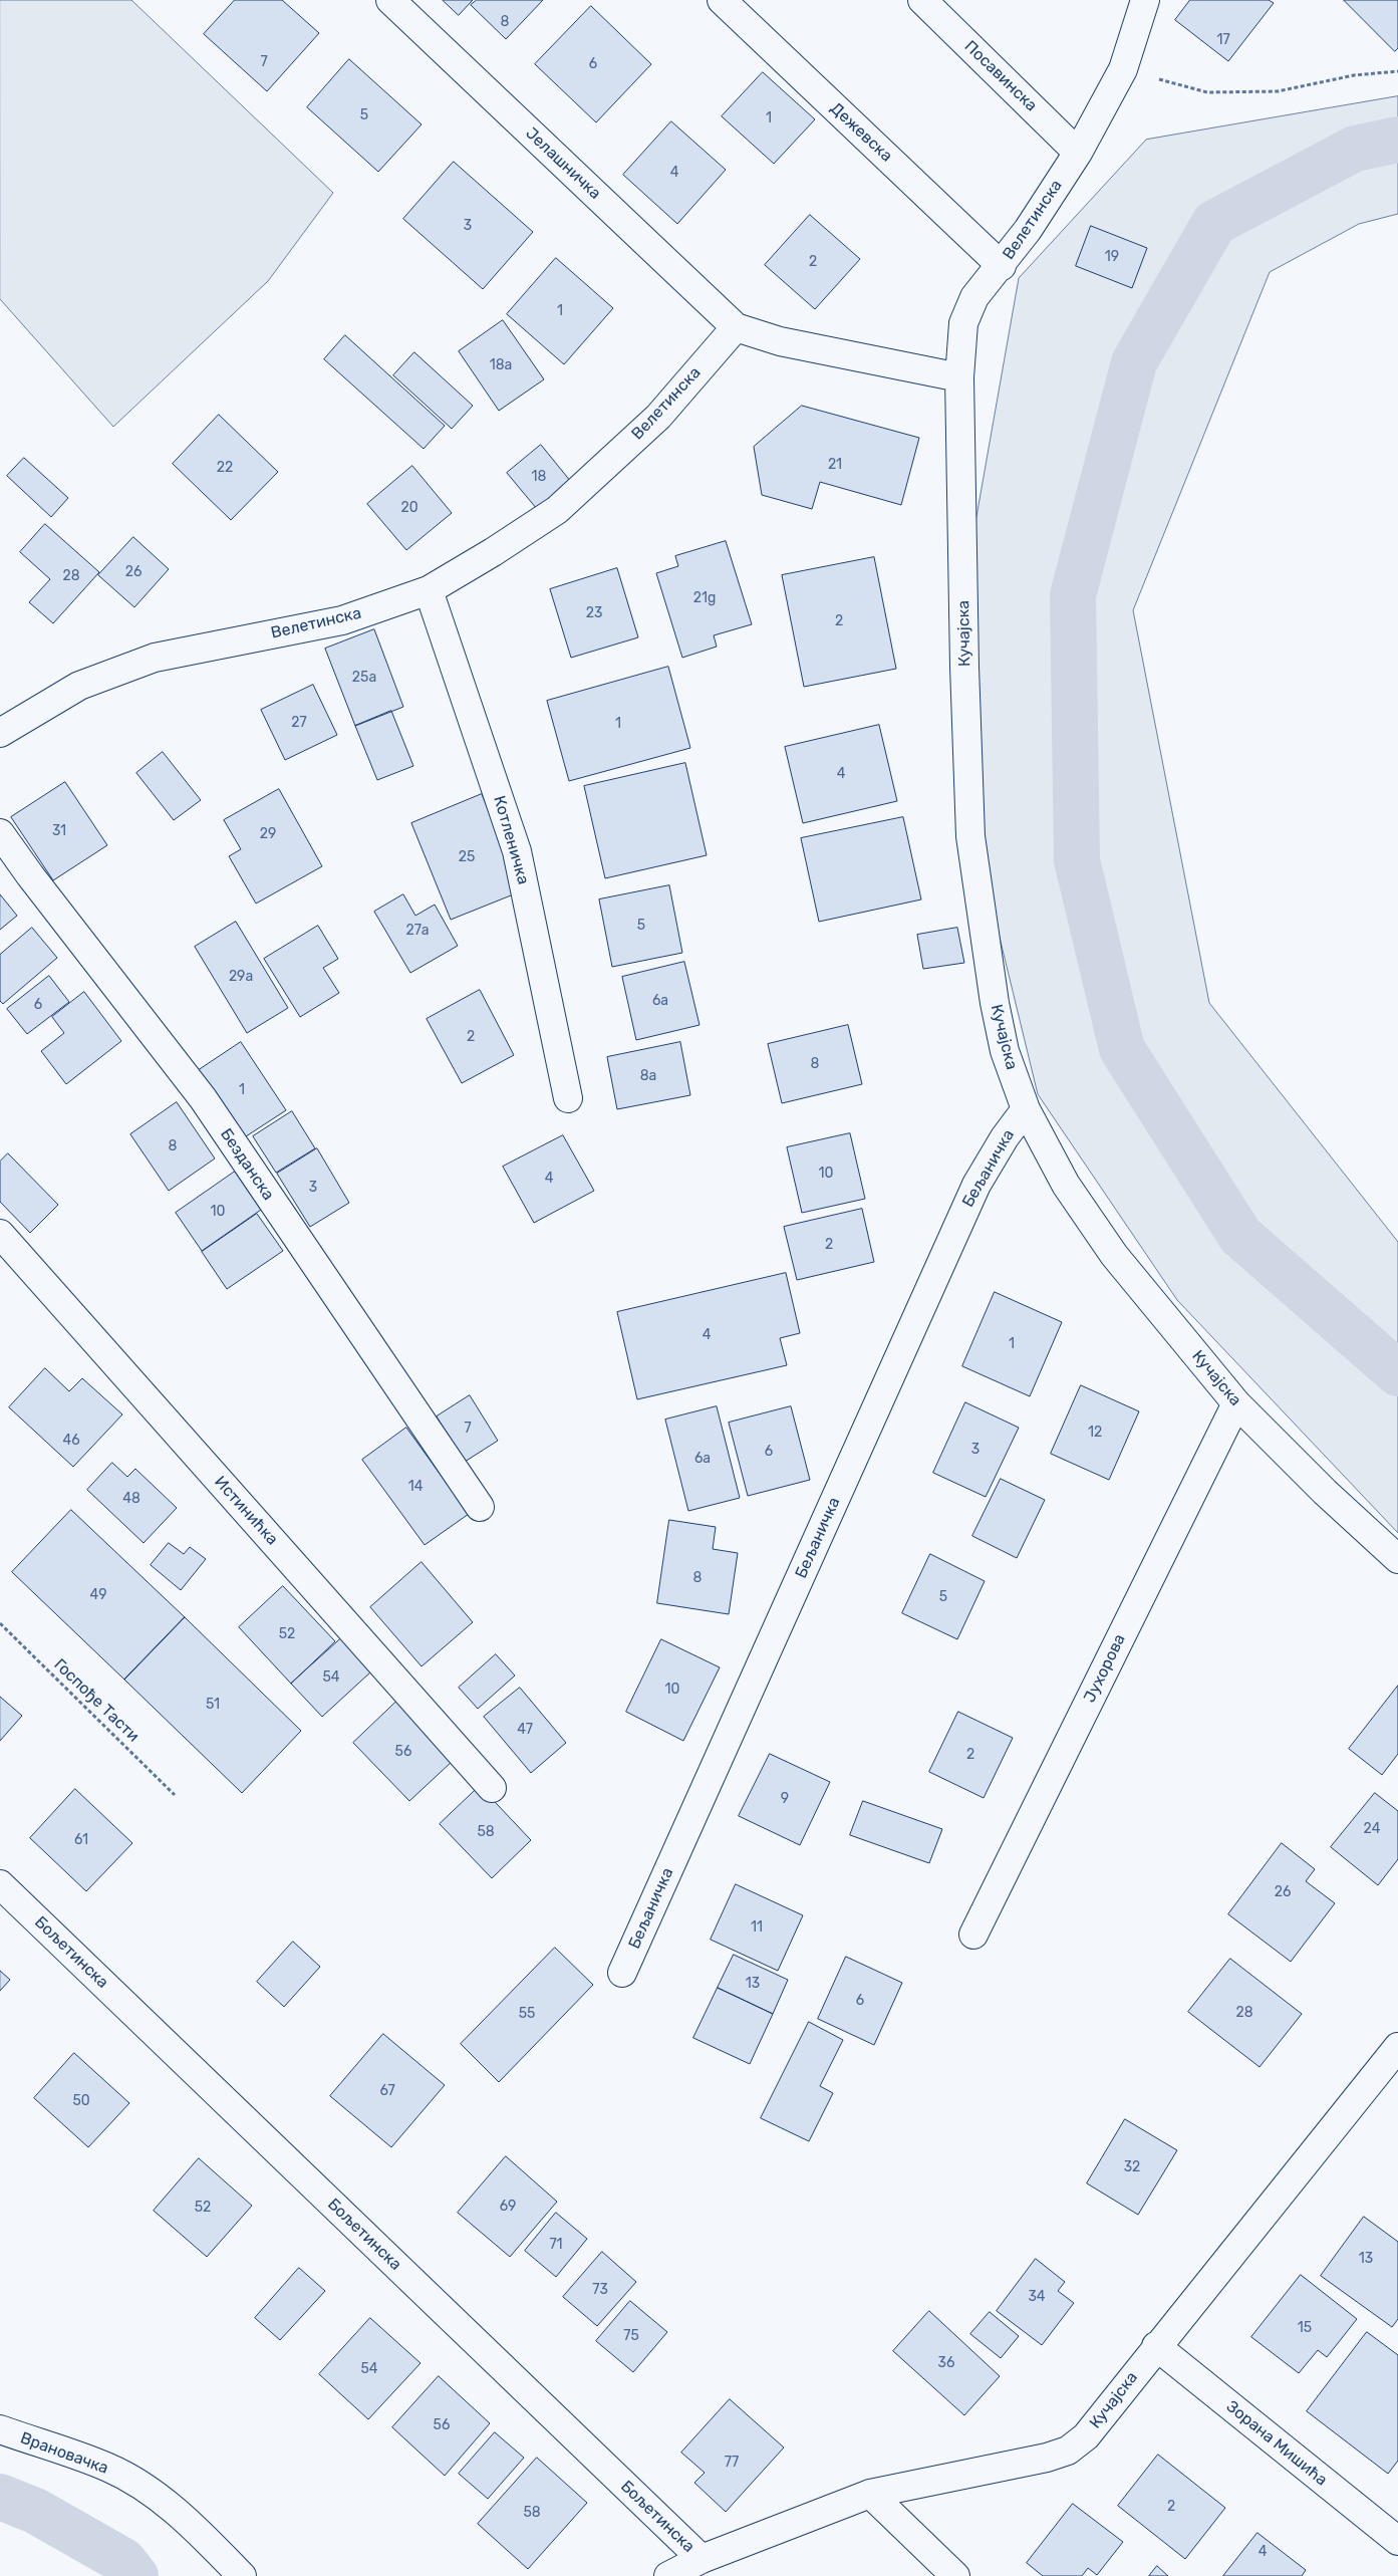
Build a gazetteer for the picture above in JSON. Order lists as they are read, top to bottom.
{
  "streets": {
    "street": [
      "Посавинска",
      "Дежевска",
      "Јелашничка",
      "Велетинска",
      "Кучајска",
      "Котленичка",
      "Безданска",
      "Бељаничка",
      "Истинићка",
      "Јухорова",
      "Бољетинска",
      "Зорана Мишића",
      "Врановачка"
    ],
    "path": ["Госпође Тасти"]
  },
  "crossings": [
    ["Посавинска", "Велетинска"],
    ["Дежевска", "Велетинска"],
    ["Јелашничка", "Велетинска"],
    ["Велетинска", "Кучајска"],
    ["Велетинска", "Котленичка"],
    ["Кучајска", "Бељаничка"],
    ["Кучајска", "Јухорова"],
    ["Кучајска", "Бољетинска"],
    ["Кучајска", "Зорана Мишића"]
  ],
  "house_numbers": [
    "8",
    "17",
    "7",
    "6",
    "5",
    "1",
    "4",
    "3",
    "19",
    "2",
    "1",
    "18a",
    "21",
    "22",
    "18",
    "20",
    "26",
    "28",
    "21g",
    "23",
    "2",
    "25a",
    "27",
    "1",
    "4",
    "31",
    "29",
    "25",
    "5",
    "27a",
    "29a",
    "6a",
    "6",
    "2",
    "8",
    "8a",
    "1",
    "8",
    "10",
    "4",
    "3",
    "10",
    "2",
    "4",
    "1",
    "7",
    "12",
    "46",
    "3",
    "6",
    "6a",
    "14",
    "48",
    "8",
    "49",
    "5",
    "52",
    "54",
    "10",
    "51",
    "47",
    "56",
    "2",
    "9",
    "24",
    "58",
    "61",
    "26",
    "11",
    "13",
    "6",
    "28",
    "55",
    "67",
    "50",
    "32",
    "69",
    "52",
    "71",
    "13",
    "73",
    "34",
    "15",
    "75",
    "36",
    "54",
    "56",
    "77",
    "2",
    "58",
    "4"
  ]
}
